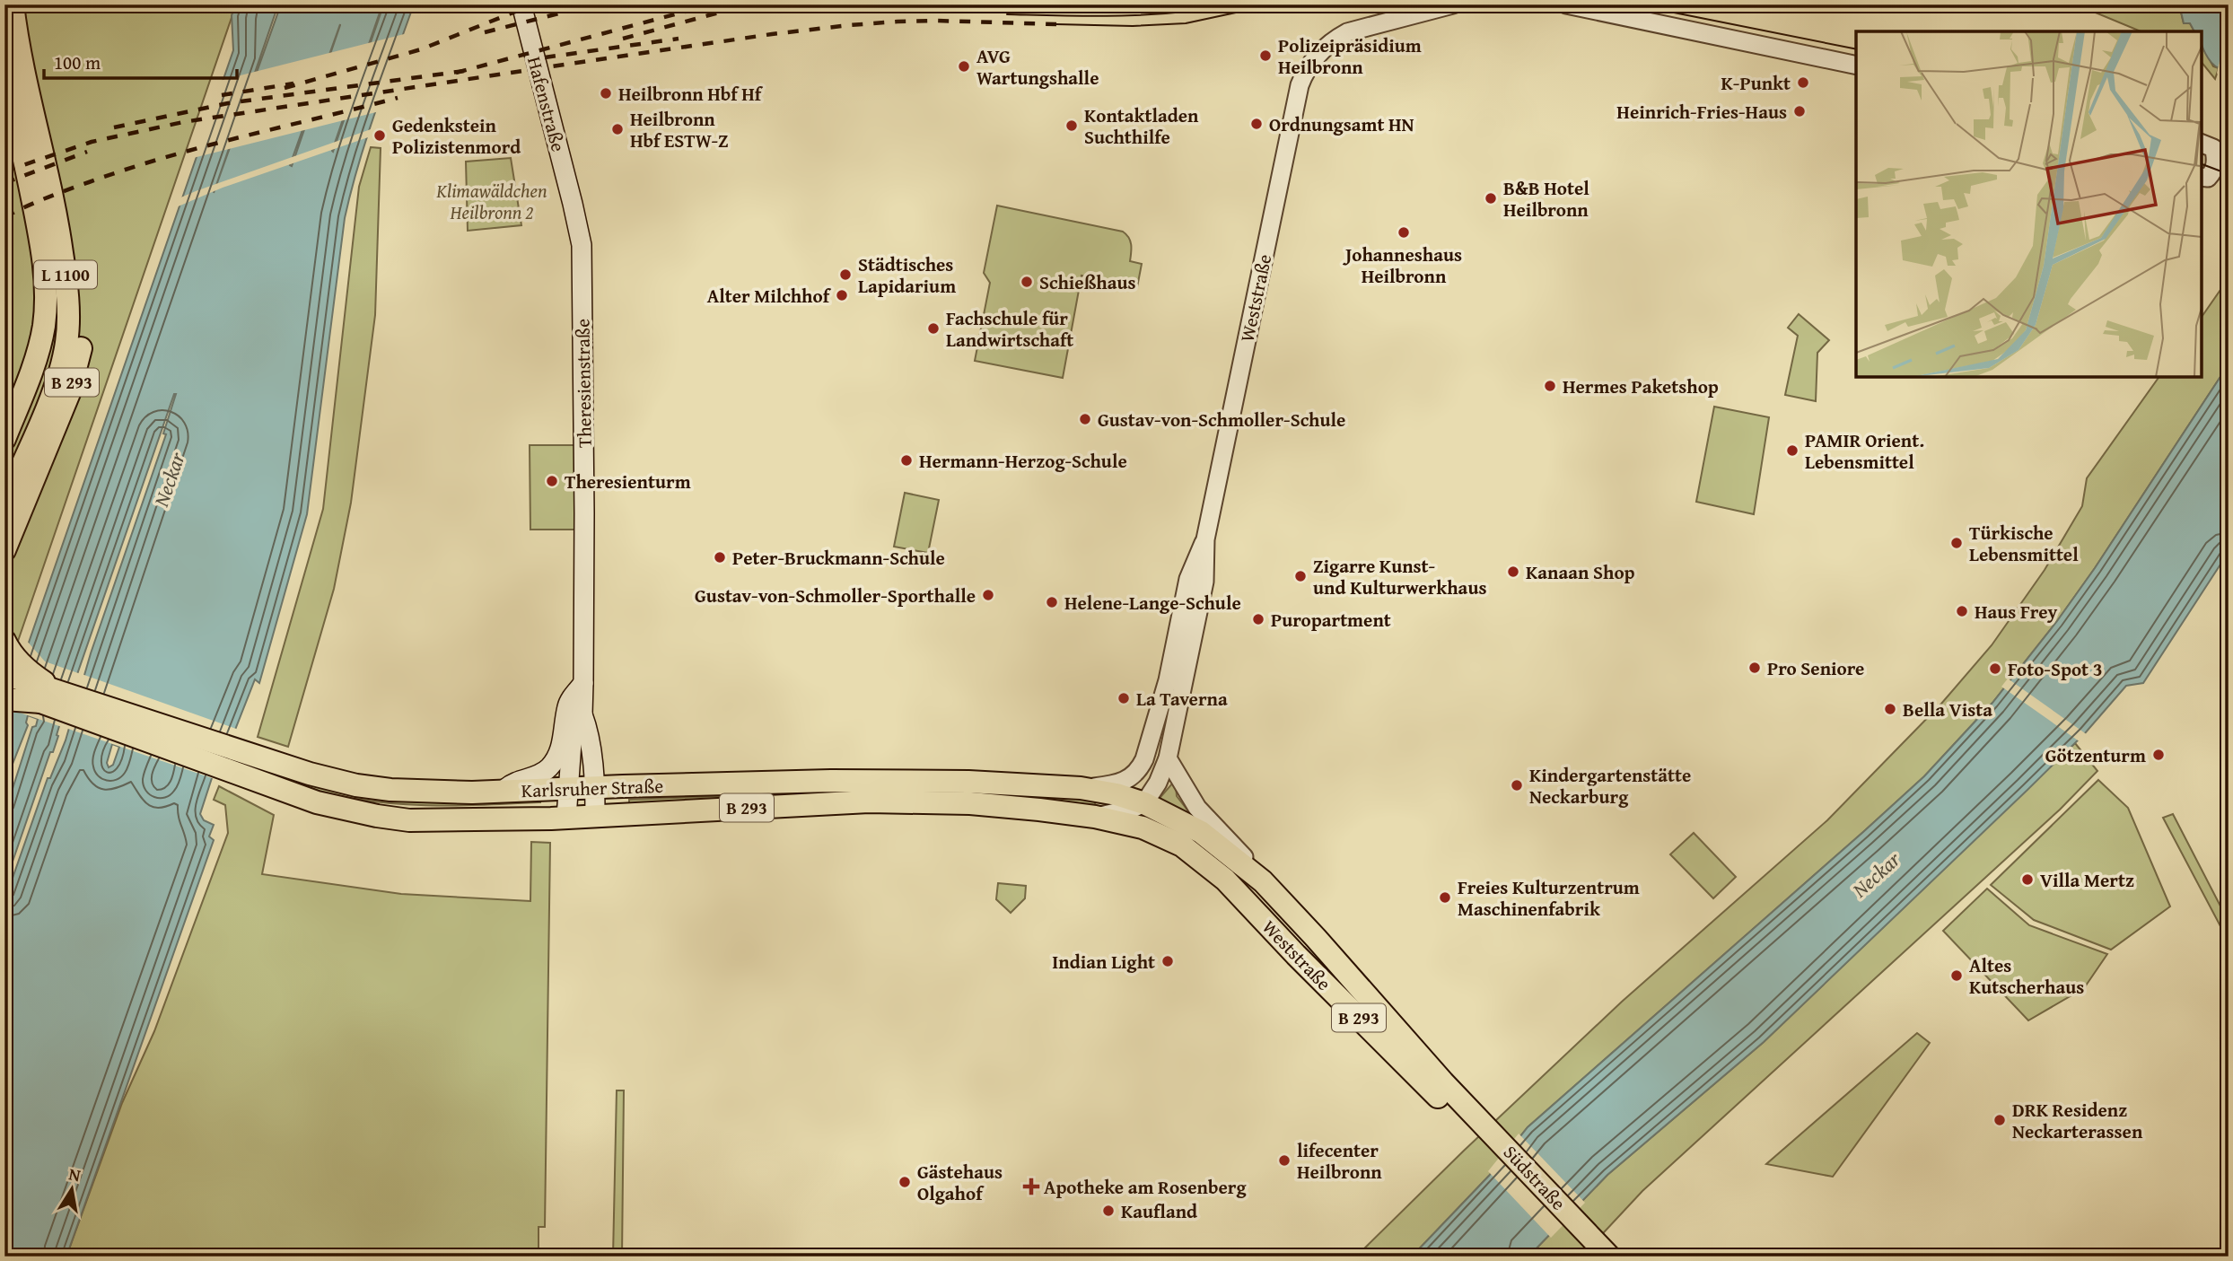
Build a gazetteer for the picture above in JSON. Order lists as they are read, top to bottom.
{
  "streets": {
    "main road": [
      "Hafenstraße",
      "L 1100",
      "Weststraße",
      "B 293",
      "Theresienstraße",
      "Karlsruher Straße",
      "Südstraße"
    ]
  },
  "crossings": [
    ["Hafenstraße", "Theresienstraße"],
    ["L 1100", "B 293"],
    ["Weststraße", "Karlsruher Straße"],
    ["Weststraße", "Südstraße"],
    ["B 293", "Karlsruher Straße"],
    ["Theresienstraße", "Karlsruher Straße"]
  ],
  "water": ["Neckar"],
  "parks": ["Klimawäldchen Heilbronn 2"],
  "places": {
    "other": [
      "Polizeipräsidium Heilbronn",
      "AVG Wartungshalle",
      "K-Punkt",
      "Heilbronn Hbf Hf",
      "Heinrich-Fries-Haus",
      "Ordnungsamt HN",
      "Kontaktladen Suchthilfe",
      "Heilbronn Hbf ESTW-Z",
      "Gedenkstein Polizistenmord",
      "B&B Hotel Heilbronn",
      "Johanneshaus Heilbronn",
      "Städtisches Lapidarium",
      "Schießhaus",
      "Alter Milchhof",
      "Fachschule für Landwirtschaft",
      "Hermes Paketshop",
      "Gustav-von-Schmoller-Schule",
      "PAMIR Orient. Lebensmittel",
      "Hermann-Herzog-Schule",
      "Theresienturm",
      "Türkische Lebensmittel",
      "Peter-Bruckmann-Schule",
      "Kanaan Shop",
      "Zigarre Kunst- und Kulturwerkhaus",
      "Gustav-von-Schmoller-Sporthalle",
      "Helene-Lange-Schule",
      "Haus Frey",
      "Puropartment",
      "Pro Seniore",
      "Foto-Spot 3",
      "La Taverna",
      "Bella Vista",
      "Götzenturm",
      "Kindergartenstätte Neckarburg",
      "Villa Mertz",
      "Freies Kulturzentrum Maschinenfabrik",
      "Indian Light",
      "Altes Kutscherhaus",
      "DRK Residenz Neckarterassen",
      "lifecenter Heilbronn",
      "Gästehaus Olgahof",
      "Kaufland"
    ],
    "health": ["Apotheke am Rosenberg"]
  },
  "scale_bar": "100 m",
  "north": "top"
}
